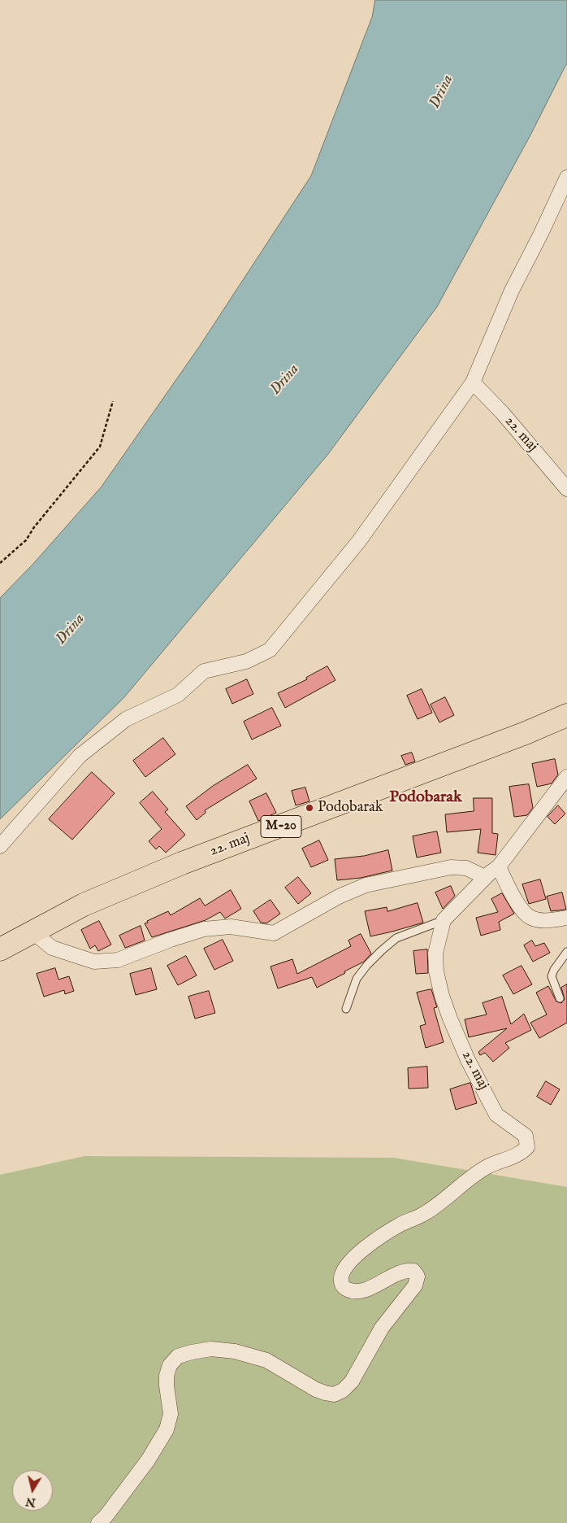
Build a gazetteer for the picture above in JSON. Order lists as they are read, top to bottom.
{
  "streets": {
    "main road": ["22. maj", "M-20"]
  },
  "districts": ["Podobarak"],
  "water": ["Drina"],
  "places": ["Podobarak"],
  "north": "bottom"
}
